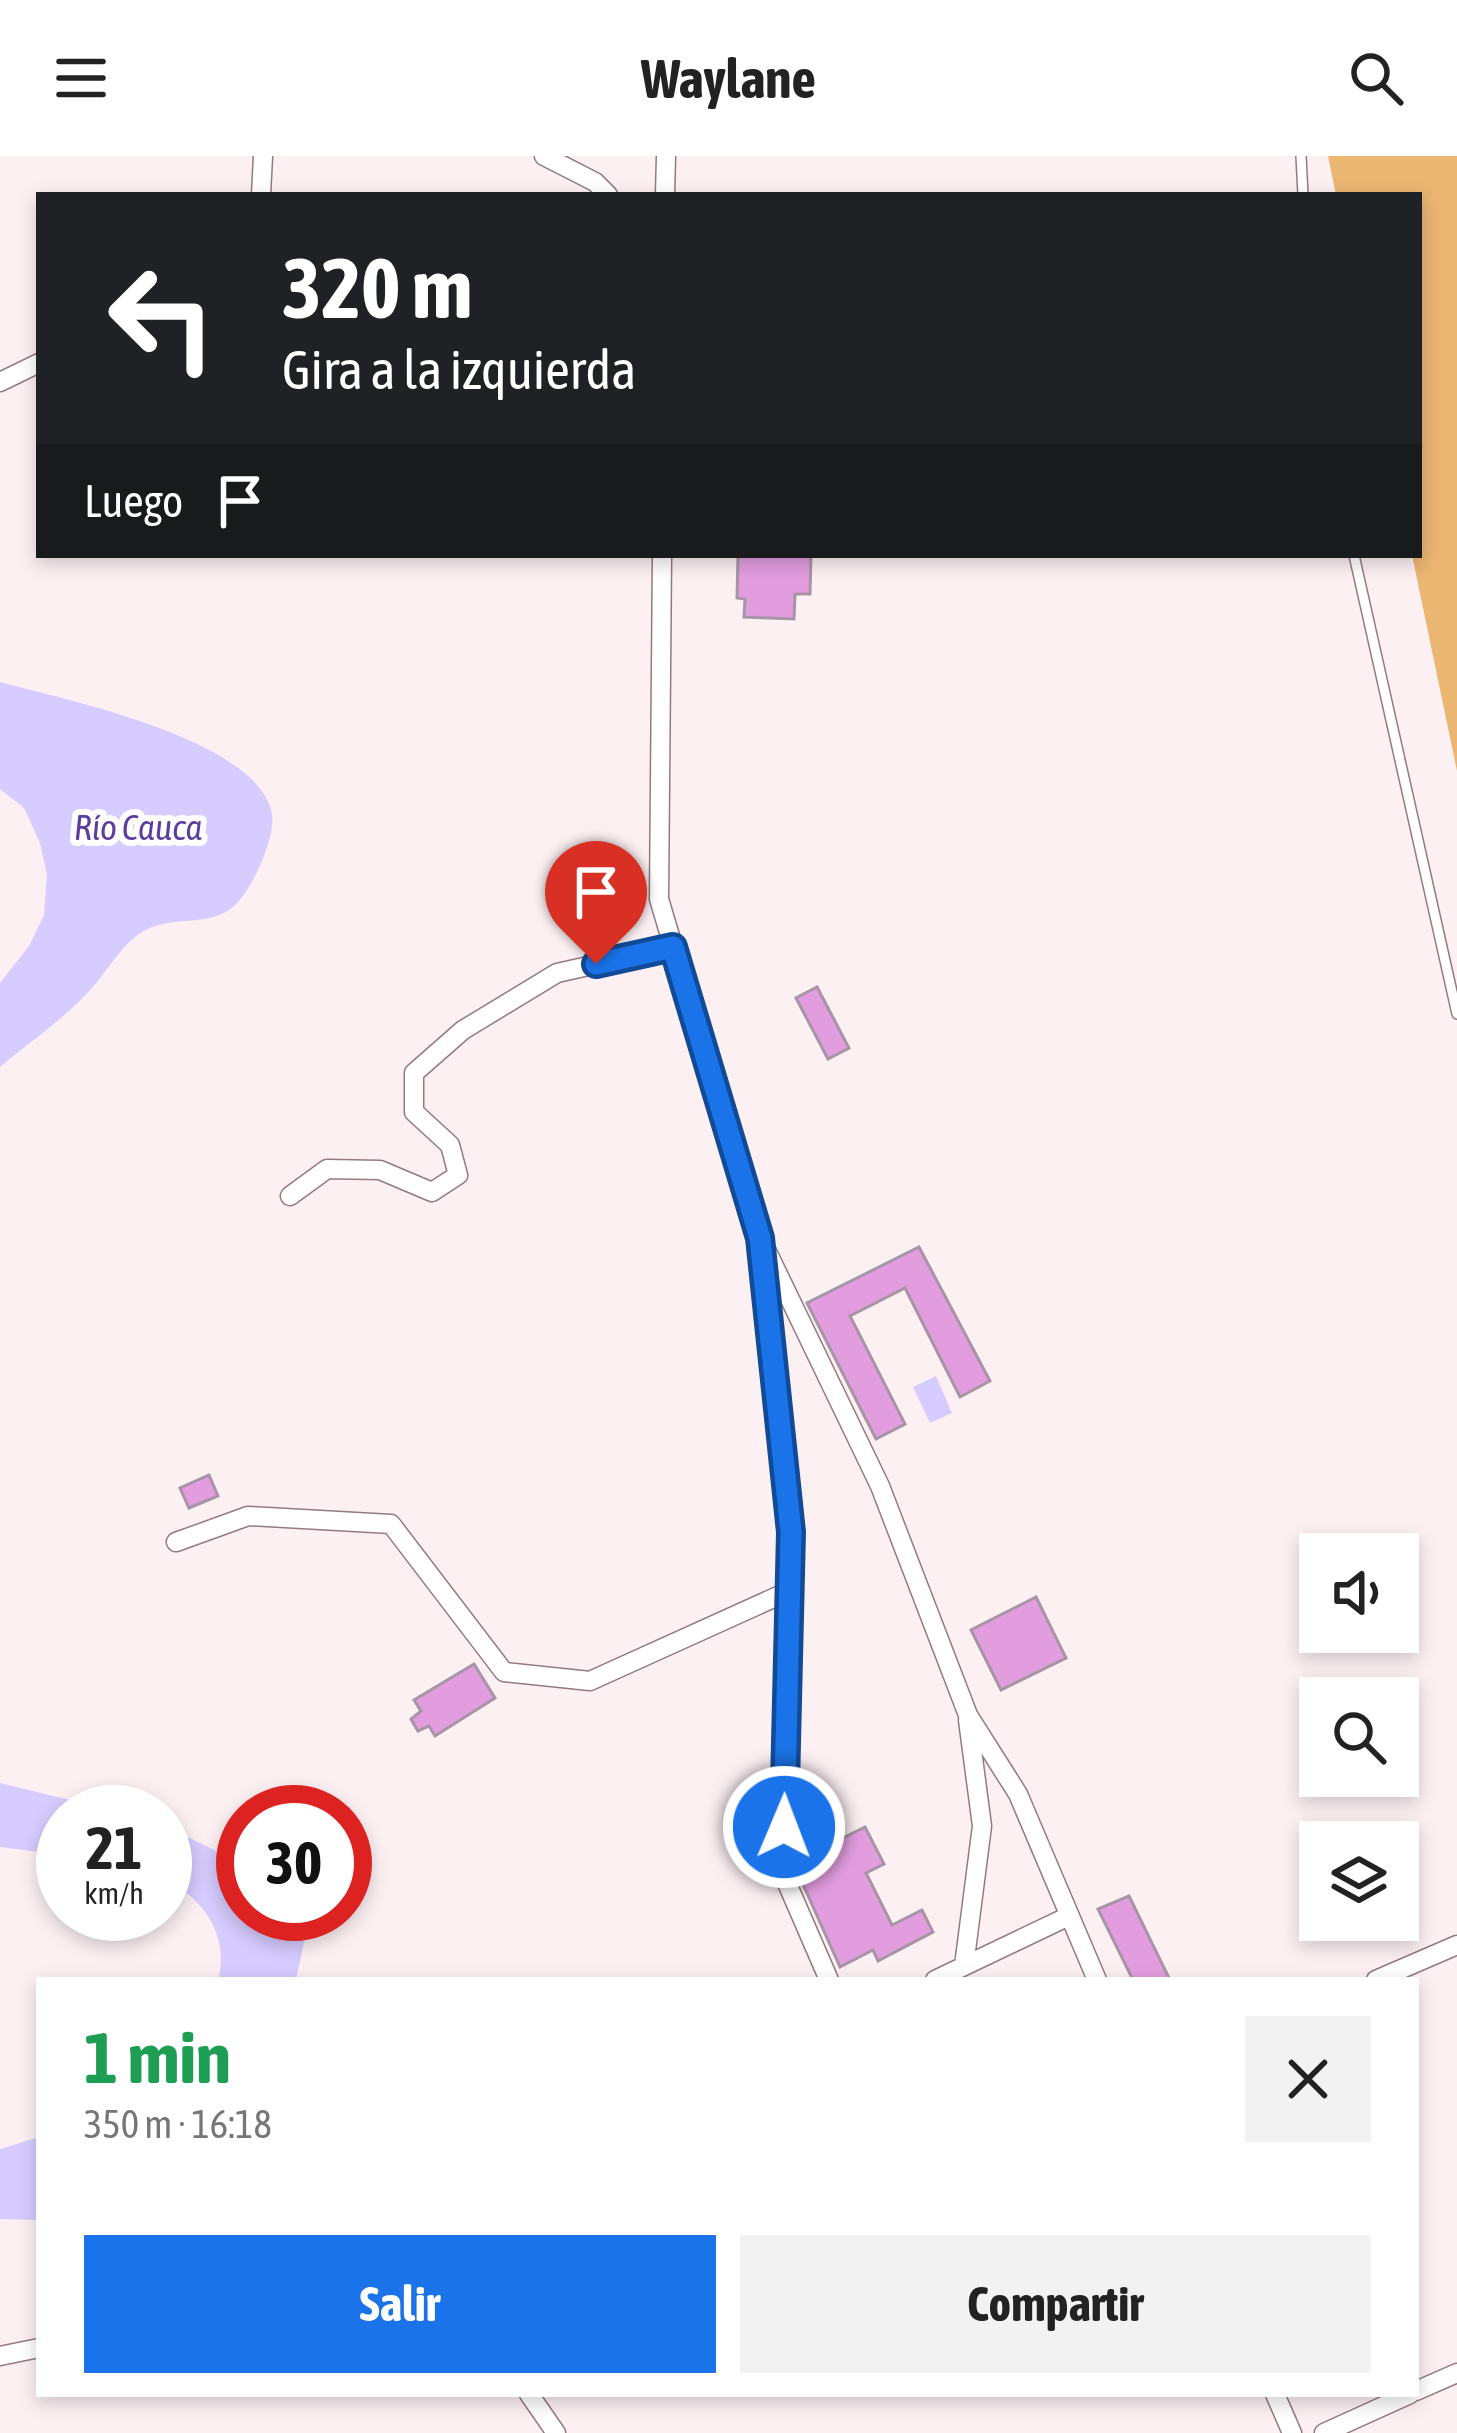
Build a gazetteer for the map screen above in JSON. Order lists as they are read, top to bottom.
{
  "water": ["Río Cauca"],
  "page": {
    "header": "Waylane",
    "turn": ["320 m", "Gira a la izquierda"],
    "then": "Luego",
    "speed": "21 km/h",
    "limit": "30",
    "heading": ["1 min", "350 m · 16:18"],
    "buttons": ["Salir", "Compartir"]
  }
}
